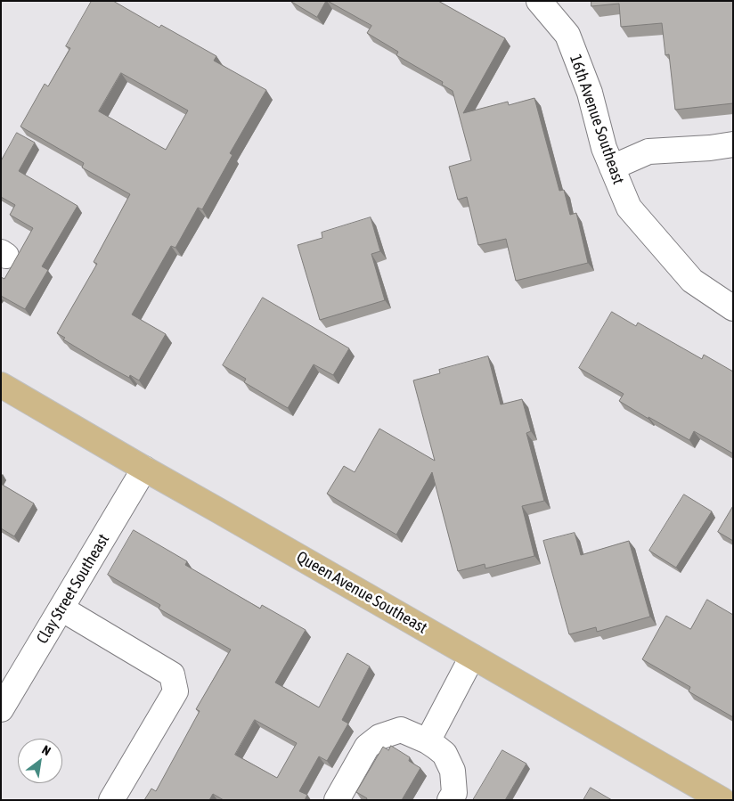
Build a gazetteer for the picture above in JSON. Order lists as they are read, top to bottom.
{
  "streets": {
    "main road": ["Queen Avenue Southeast"],
    "street": ["16th Avenue Southeast", "Clay Street Southeast"]
  },
  "crossings": [
    ["Clay Street Southeast", "Queen Avenue Southeast"]
  ],
  "north": "top right"
}
